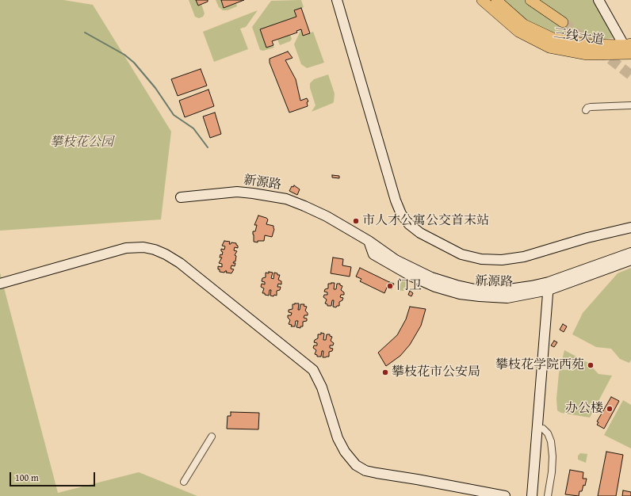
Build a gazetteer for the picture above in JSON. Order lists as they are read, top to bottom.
{
  "streets": {
    "main road": ["三线大道"],
    "street": ["新源路"]
  },
  "parks": ["攀枝花公园"],
  "places": [
    "市人才公寓公交首末站",
    "门卫",
    "攀枝花学院西苑",
    "攀枝花市公安局",
    "办公楼"
  ],
  "scale_bar": "100 m"
}
